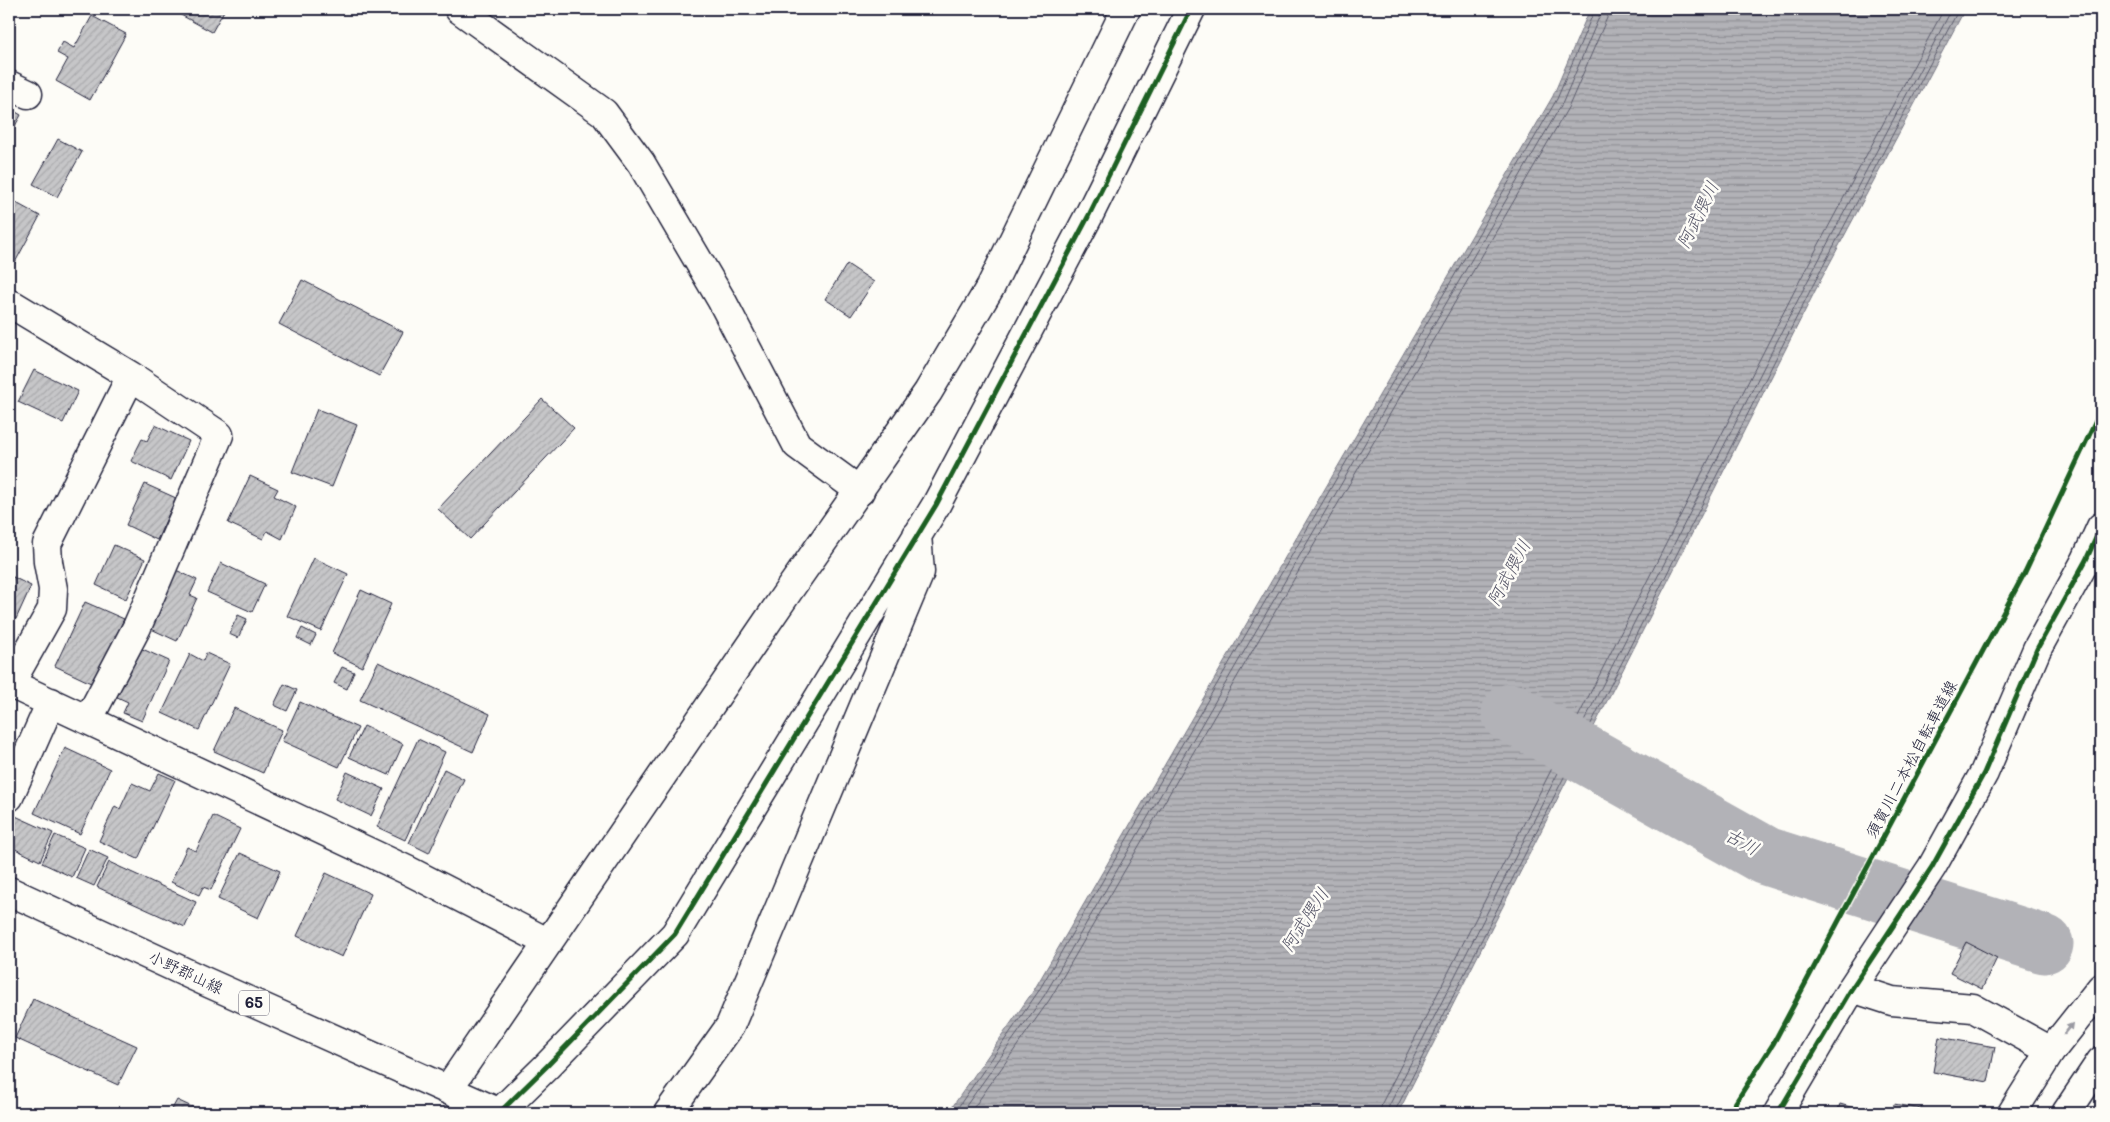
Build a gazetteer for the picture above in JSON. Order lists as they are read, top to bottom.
{
  "streets": {
    "street": ["小野郡山線", "65"],
    "cycle path": ["須賀川二本松自転車道線"]
  },
  "water": ["阿武隈川", "古川"]
}
